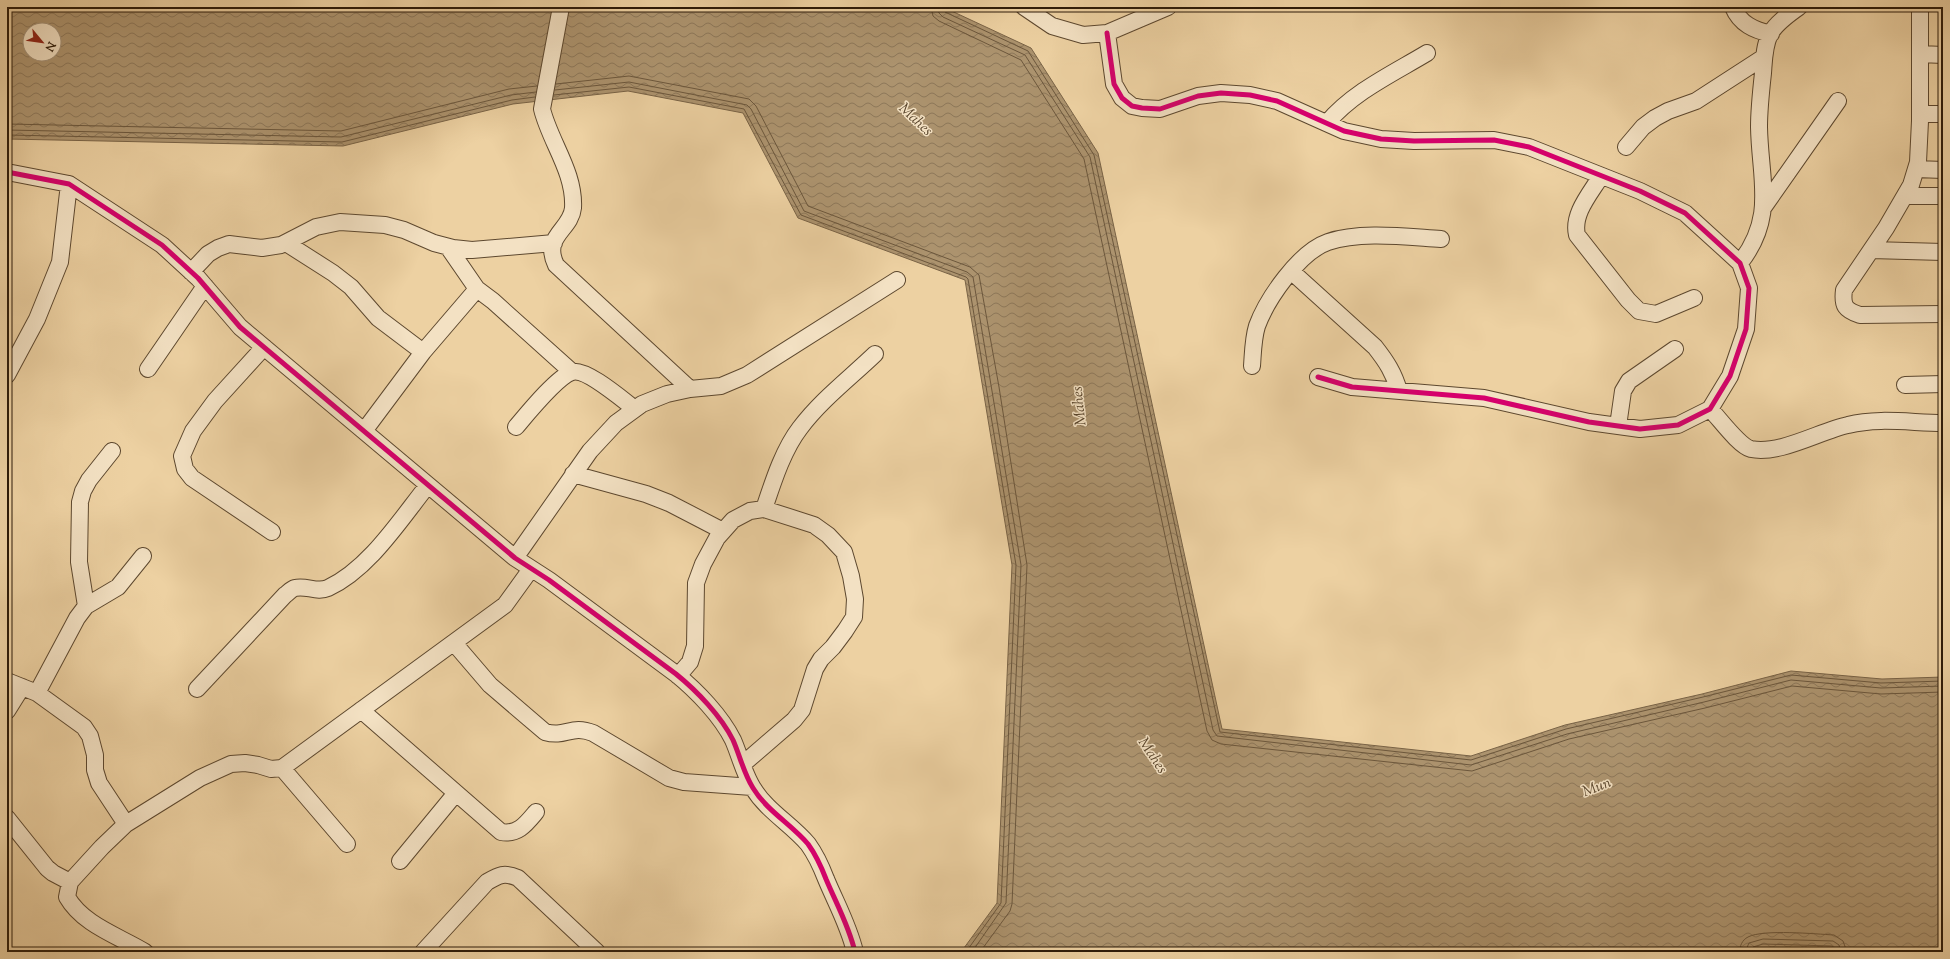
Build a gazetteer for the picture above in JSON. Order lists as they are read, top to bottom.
{
  "water": ["Mahes", "Mun"],
  "north": "bottom right"
}
